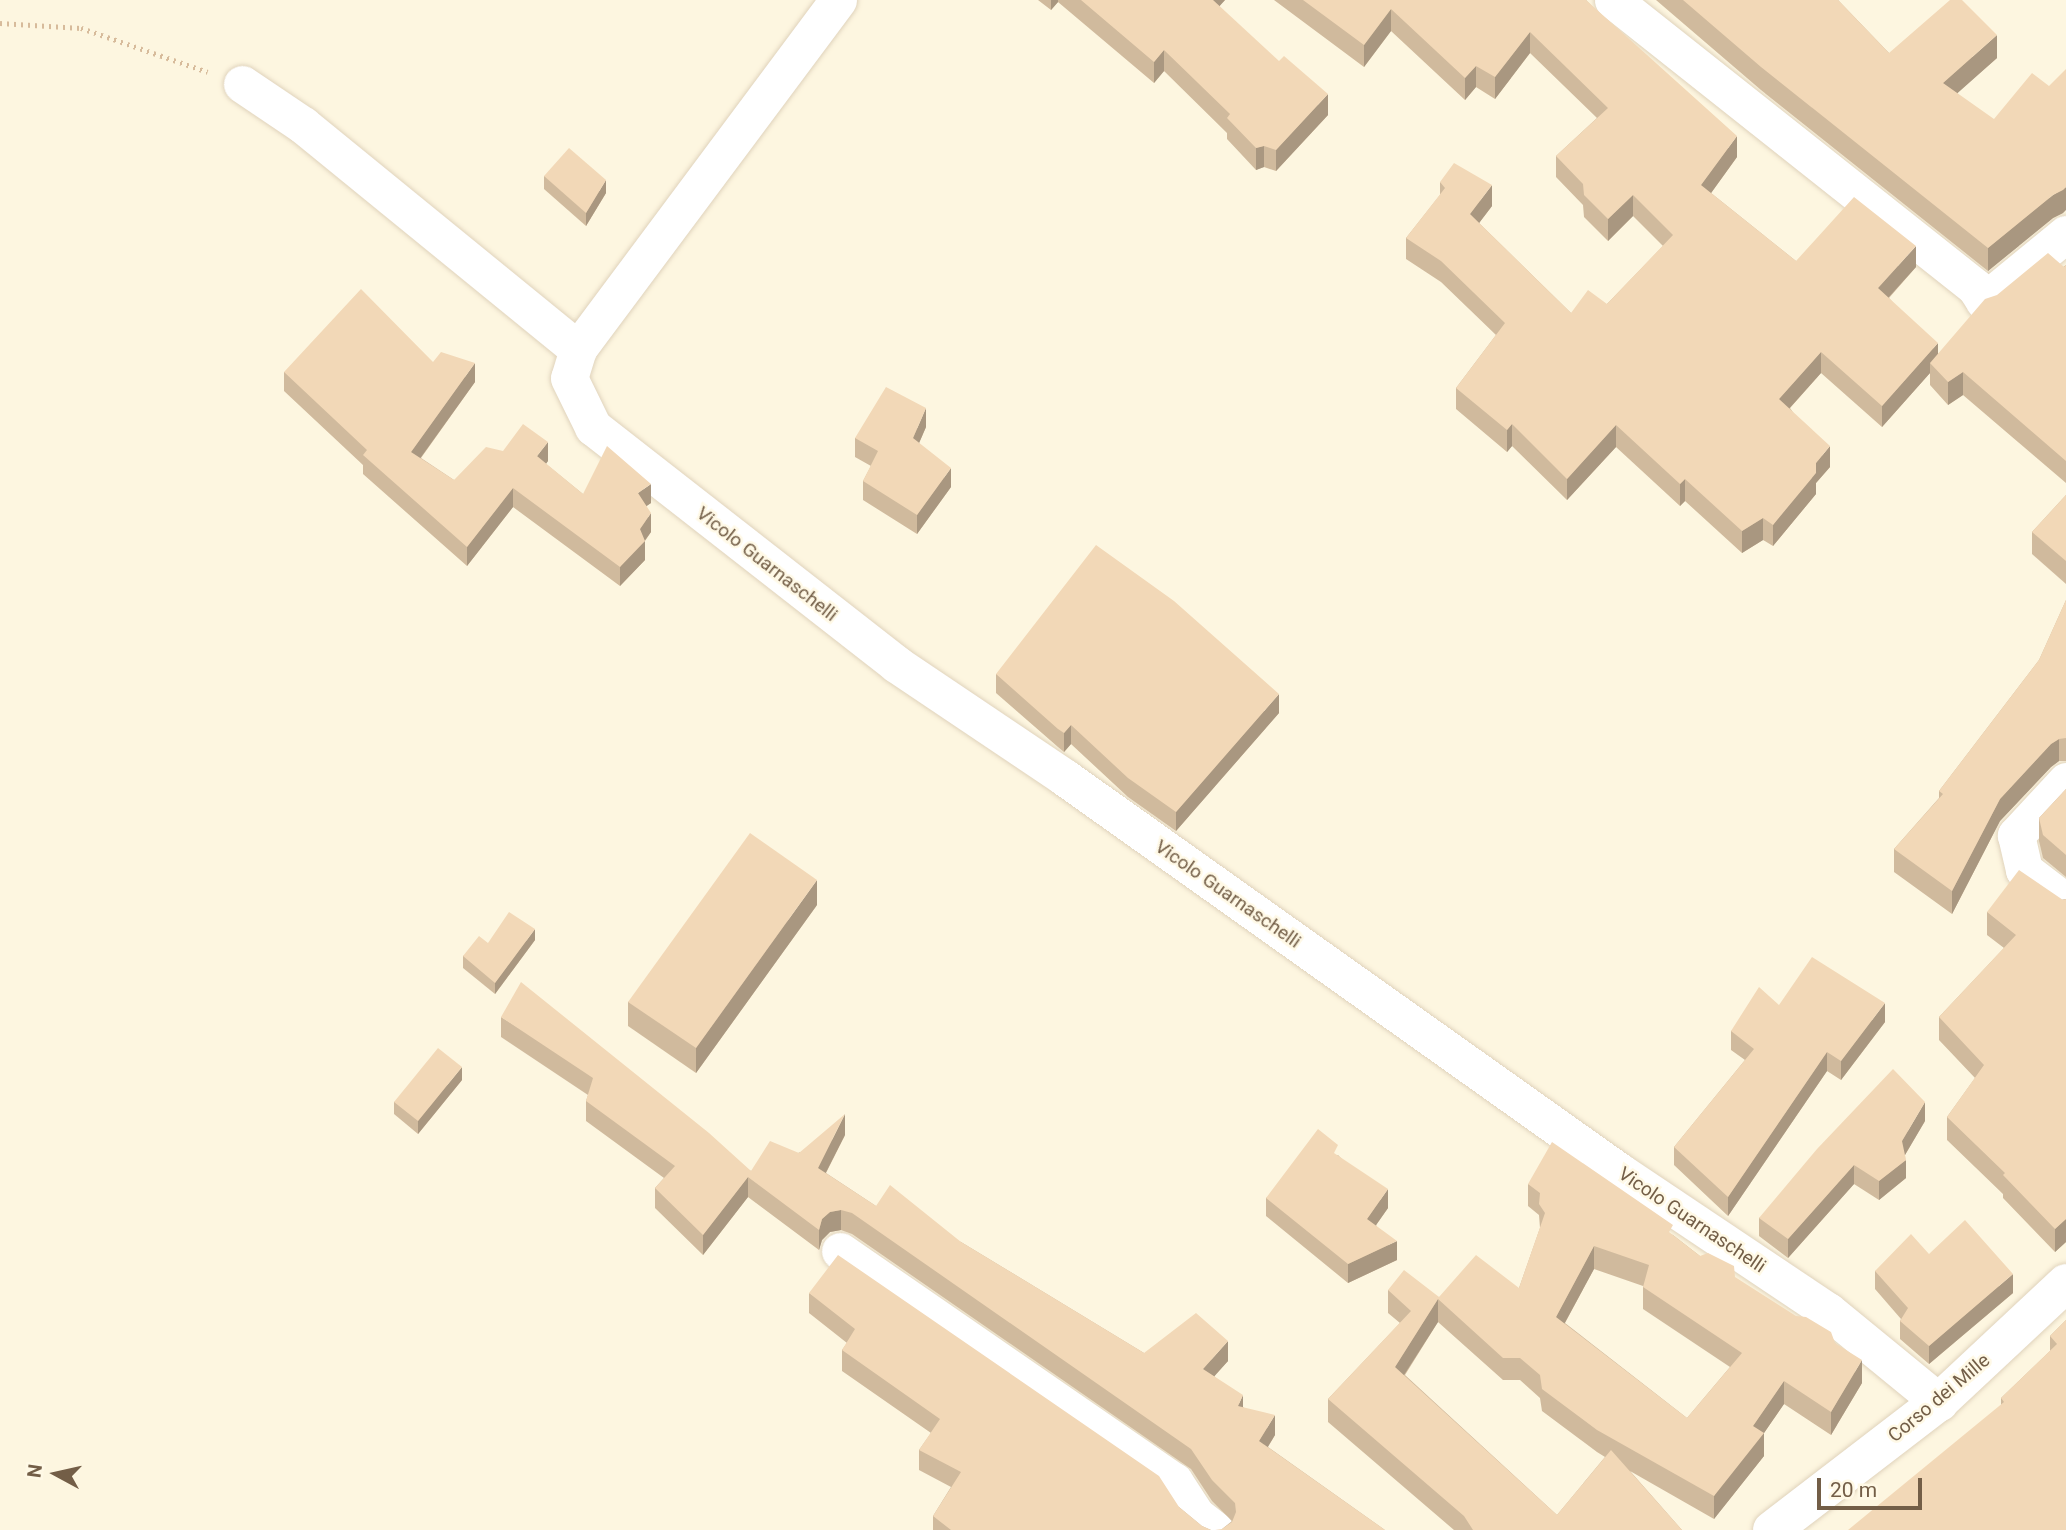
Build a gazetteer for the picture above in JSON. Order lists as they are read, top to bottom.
{
  "streets": {
    "street": ["Vicolo Guarnaschelli", "Corso dei Mille"]
  },
  "crossings": [
    ["Vicolo Guarnaschelli", "Corso dei Mille"]
  ],
  "scale_bar": "20 m",
  "north": "left"
}
